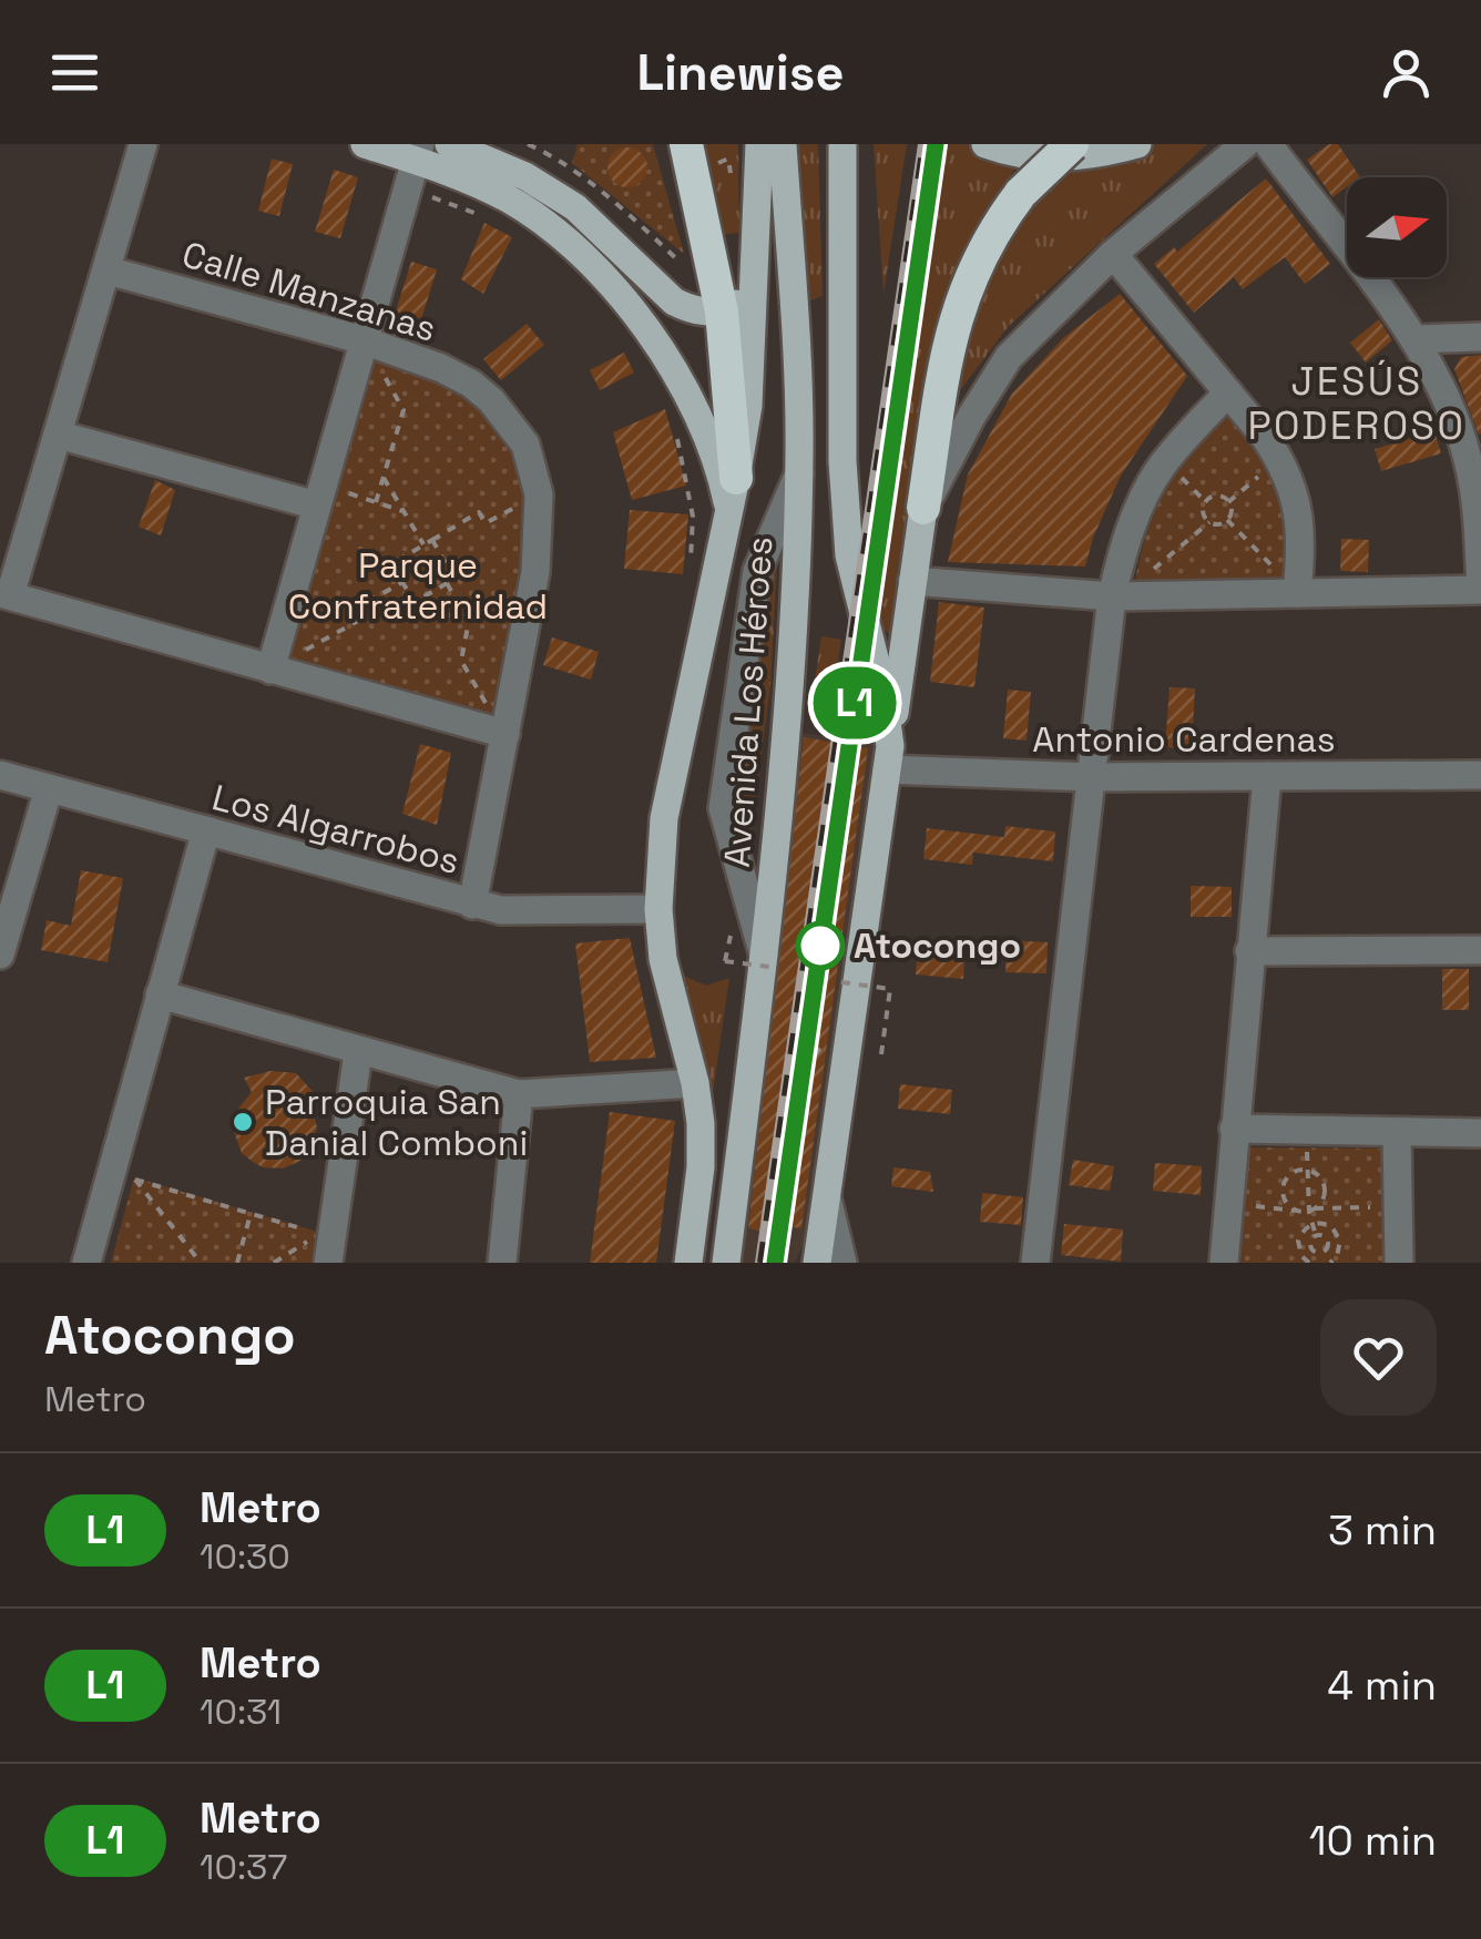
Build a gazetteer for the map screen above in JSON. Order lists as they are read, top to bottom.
{
  "streets": {
    "main road": ["Avenida Los Héroes"],
    "street": ["Calle Manzanas", "Antonio Cardenas", "Los Algarrobos"]
  },
  "crossings": [
    ["Calle Manzanas", "Los Algarrobos"],
    ["Avenida Los Héroes", "Los Algarrobos"]
  ],
  "districts": ["JESÚS PODEROSO"],
  "parks": ["Parque Confraternidad"],
  "places": ["Atocongo", "Parroquia San Danial Comboni"],
  "lines": ["metro line L1"],
  "north": "right",
  "page": {
    "header": "Linewise",
    "on_map": "L1",
    "heading": ["Atocongo", "Metro"],
    "list": [
      {
        "mark": "L1",
        "name": "Metro",
        "note": "10:30",
        "value": "3 min"
      },
      {
        "mark": "L1",
        "name": "Metro",
        "note": "10:31",
        "value": "4 min"
      },
      {
        "mark": "L1",
        "name": "Metro",
        "note": "10:37",
        "value": "10 min"
      }
    ]
  }
}
